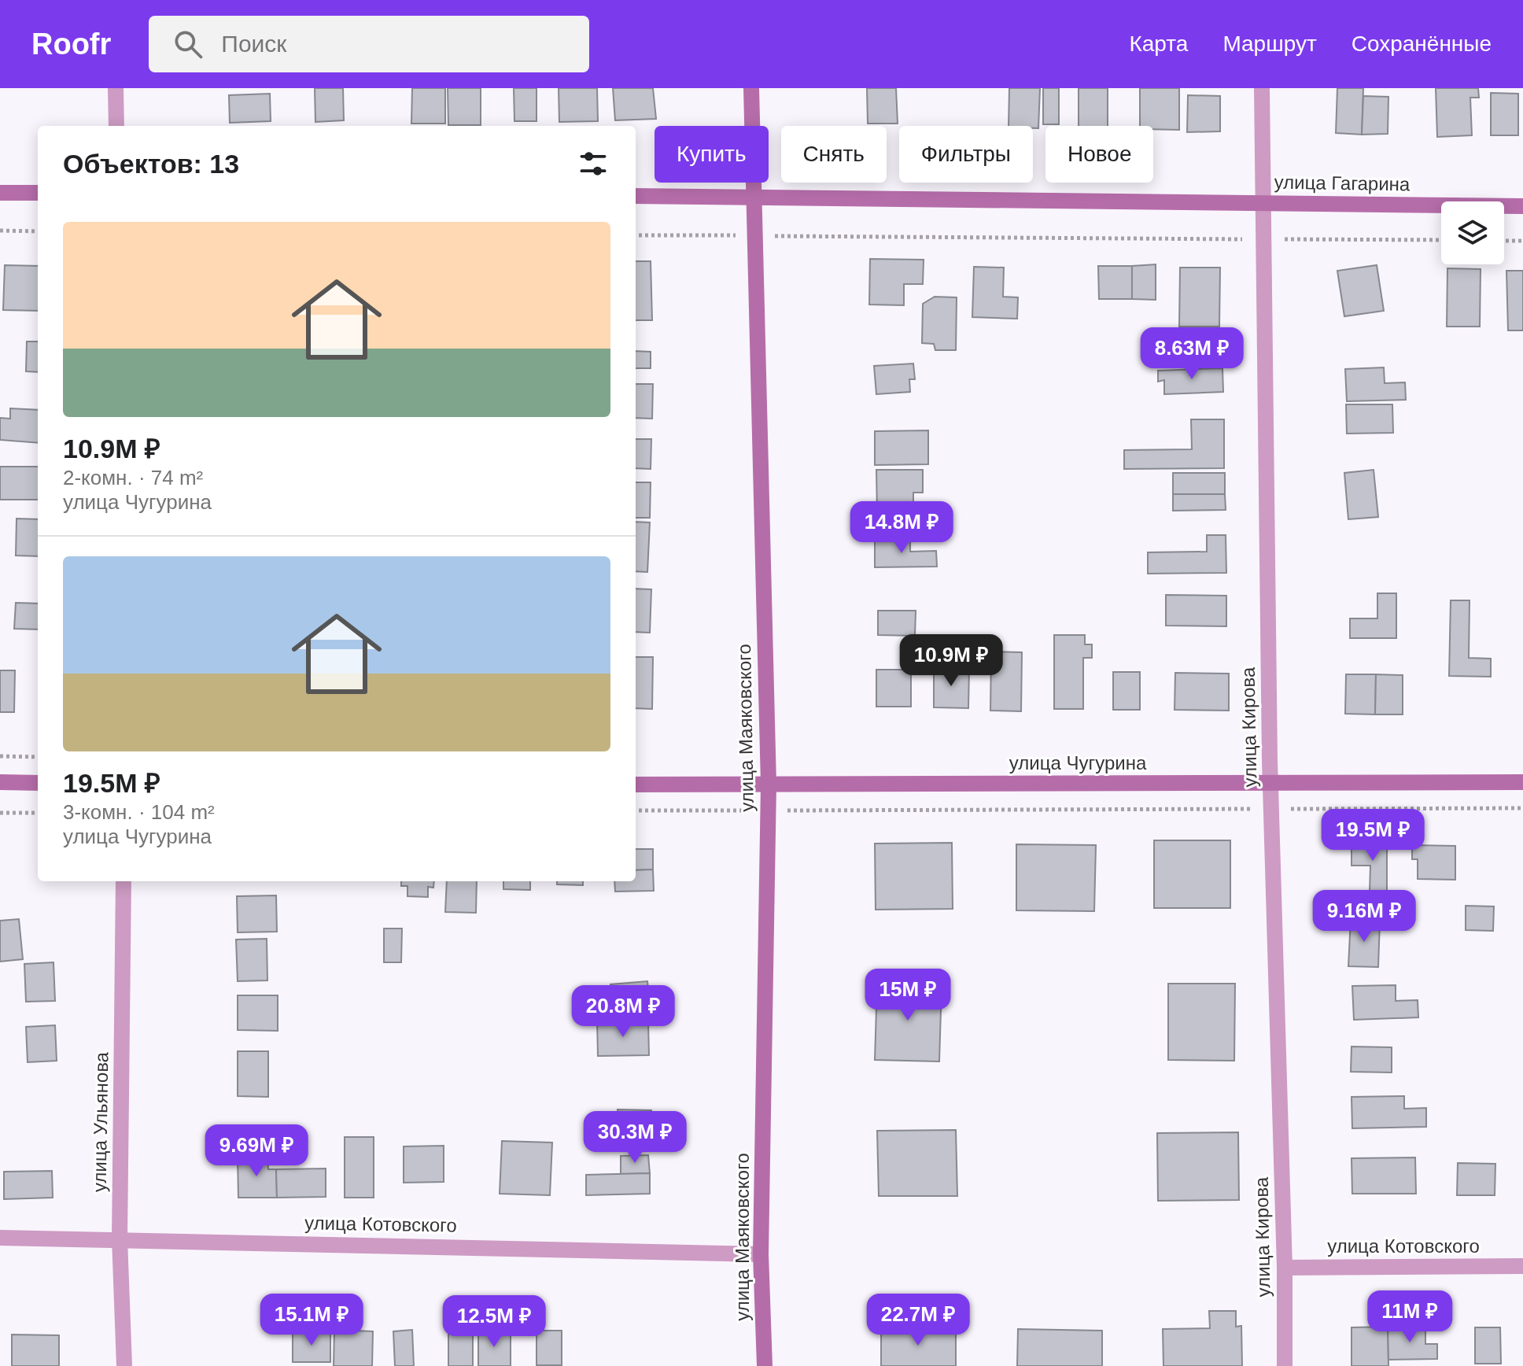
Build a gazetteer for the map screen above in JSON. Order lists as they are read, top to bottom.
{
  "streets": {
    "street": [
      "улица Гагарина",
      "улица Кирова",
      "улица Маяковского",
      "улица Чугурина",
      "улица Ульянова",
      "улица Котовского"
    ]
  },
  "crossings": [
    ["улица Гагарина", "улица Кирова"],
    ["улица Гагарина", "улица Маяковского"],
    ["улица Кирова", "улица Чугурина"],
    ["улица Кирова", "улица Котовского"],
    ["улица Маяковского", "улица Чугурина"],
    ["улица Маяковского", "улица Котовского"],
    ["улица Ульянова", "улица Котовского"]
  ],
  "page": {
    "header": "Roofr",
    "search": "Поиск",
    "nav": ["Карта", "Маршрут", "Сохранённые"],
    "chip": [
      "Купить",
      "Снять",
      "Фильтры",
      "Новое"
    ],
    "heading": "Объектов: 13",
    "list": [
      {
        "name": "10.9M ₽",
        "note": "2-комн. · 74 m² · улица Чугурина"
      },
      {
        "name": "19.5M ₽",
        "note": "3-комн. · 104 m² · улица Чугурина"
      }
    ],
    "price": [
      "8.63M ₽",
      "14.8M ₽",
      "10.9M ₽",
      "19.5M ₽",
      "9.16M ₽",
      "15M ₽",
      "20.8M ₽",
      "30.3M ₽",
      "9.69M ₽",
      "11M ₽",
      "15.1M ₽",
      "22.7M ₽",
      "12.5M ₽"
    ]
  }
}
